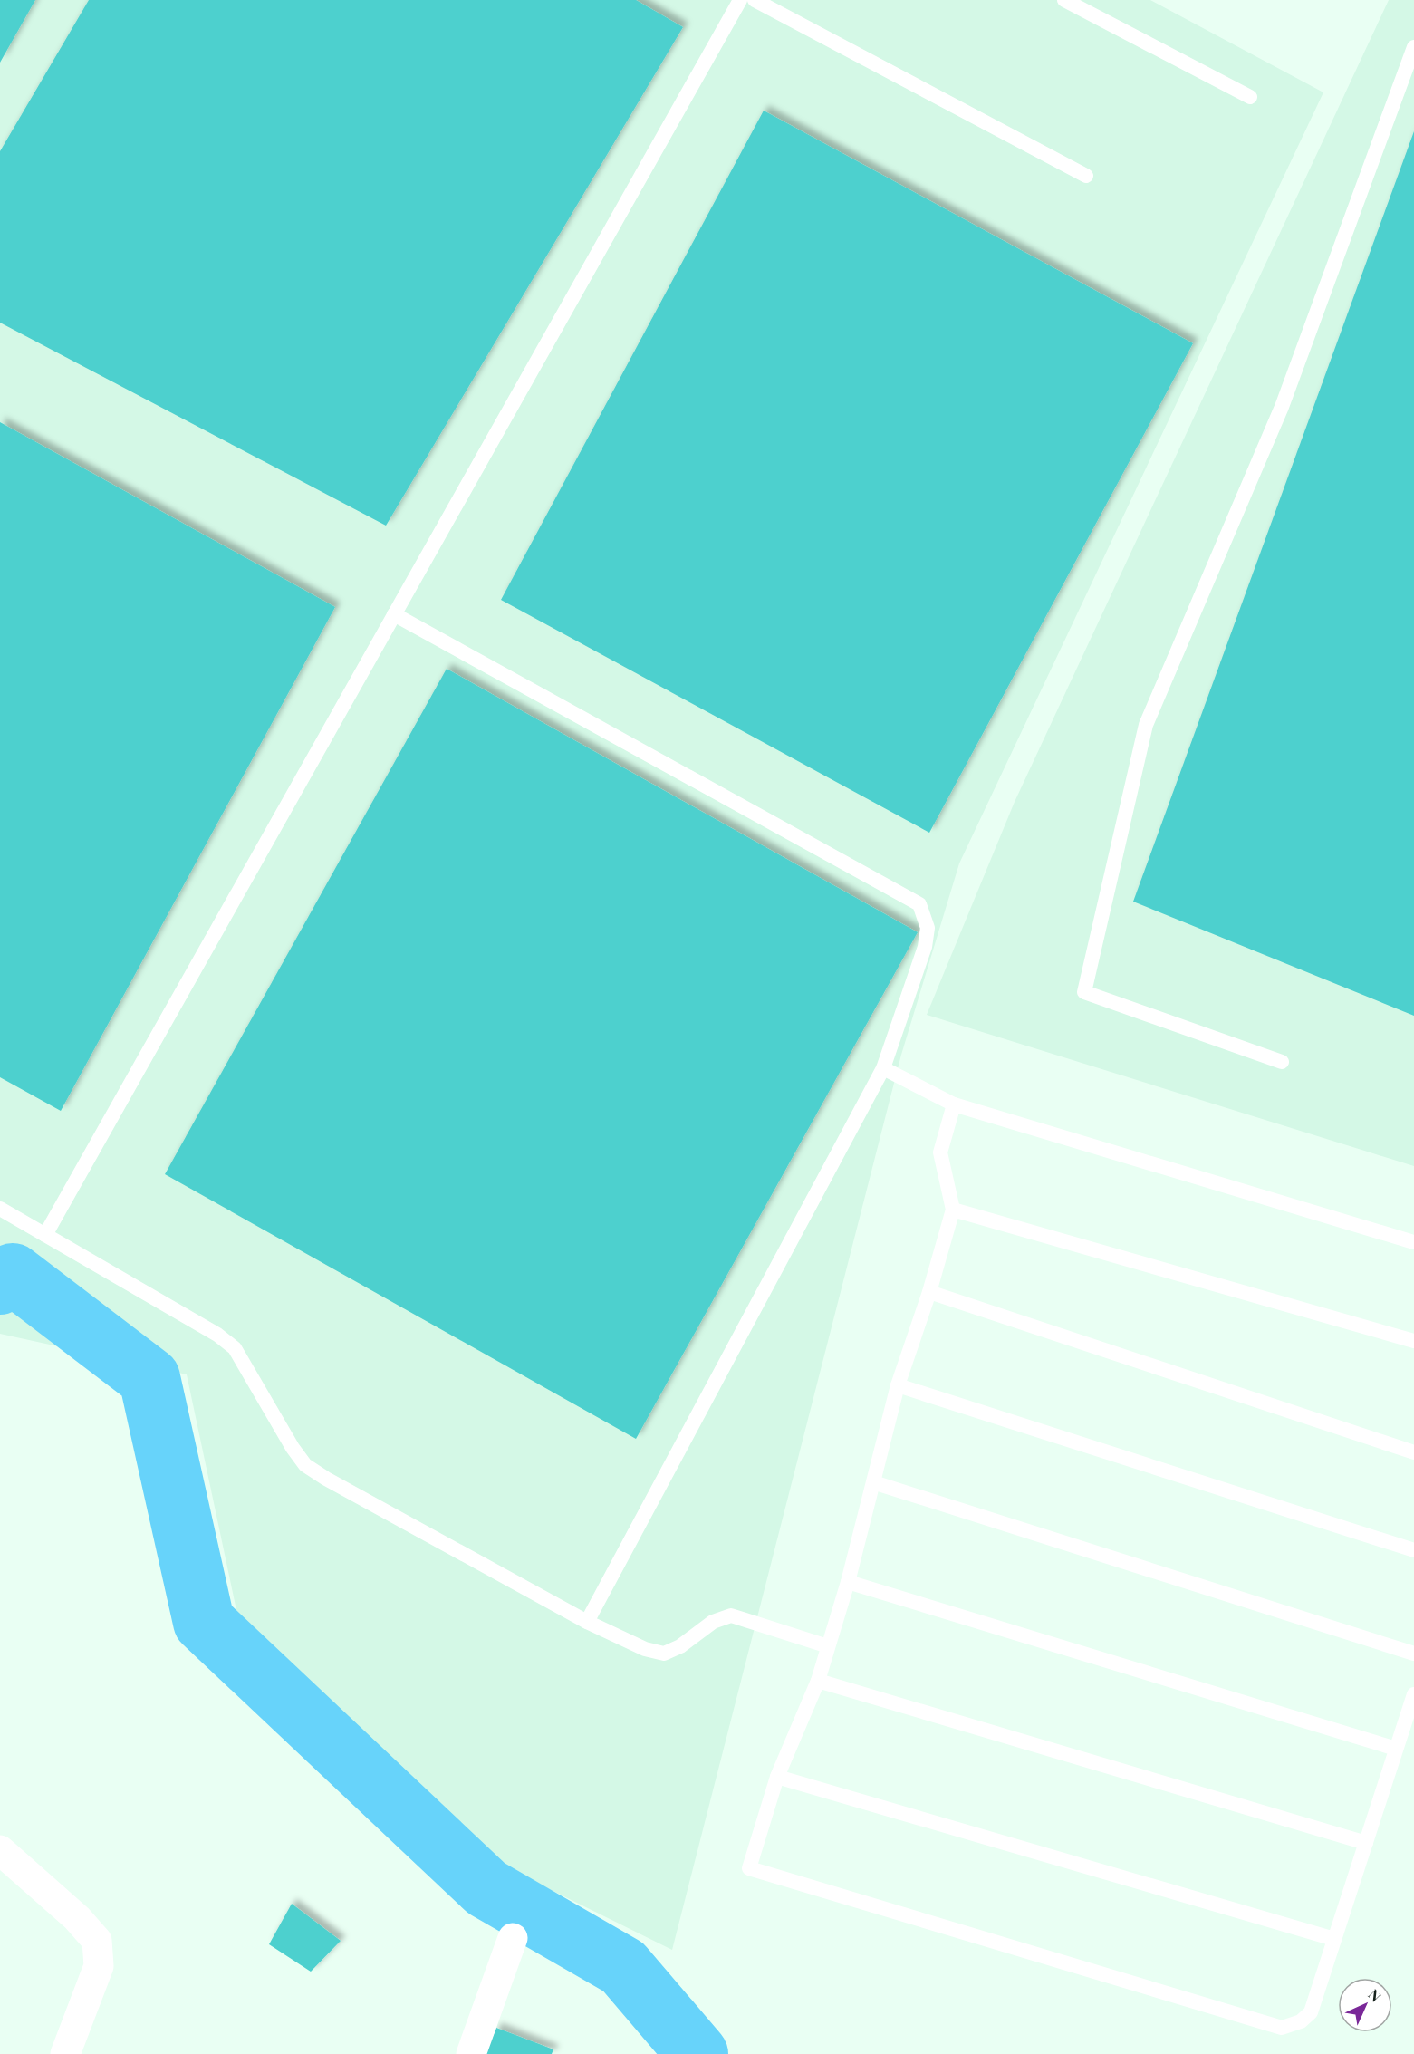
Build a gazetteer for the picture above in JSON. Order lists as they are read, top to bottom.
{
  "north": "top right"
}
